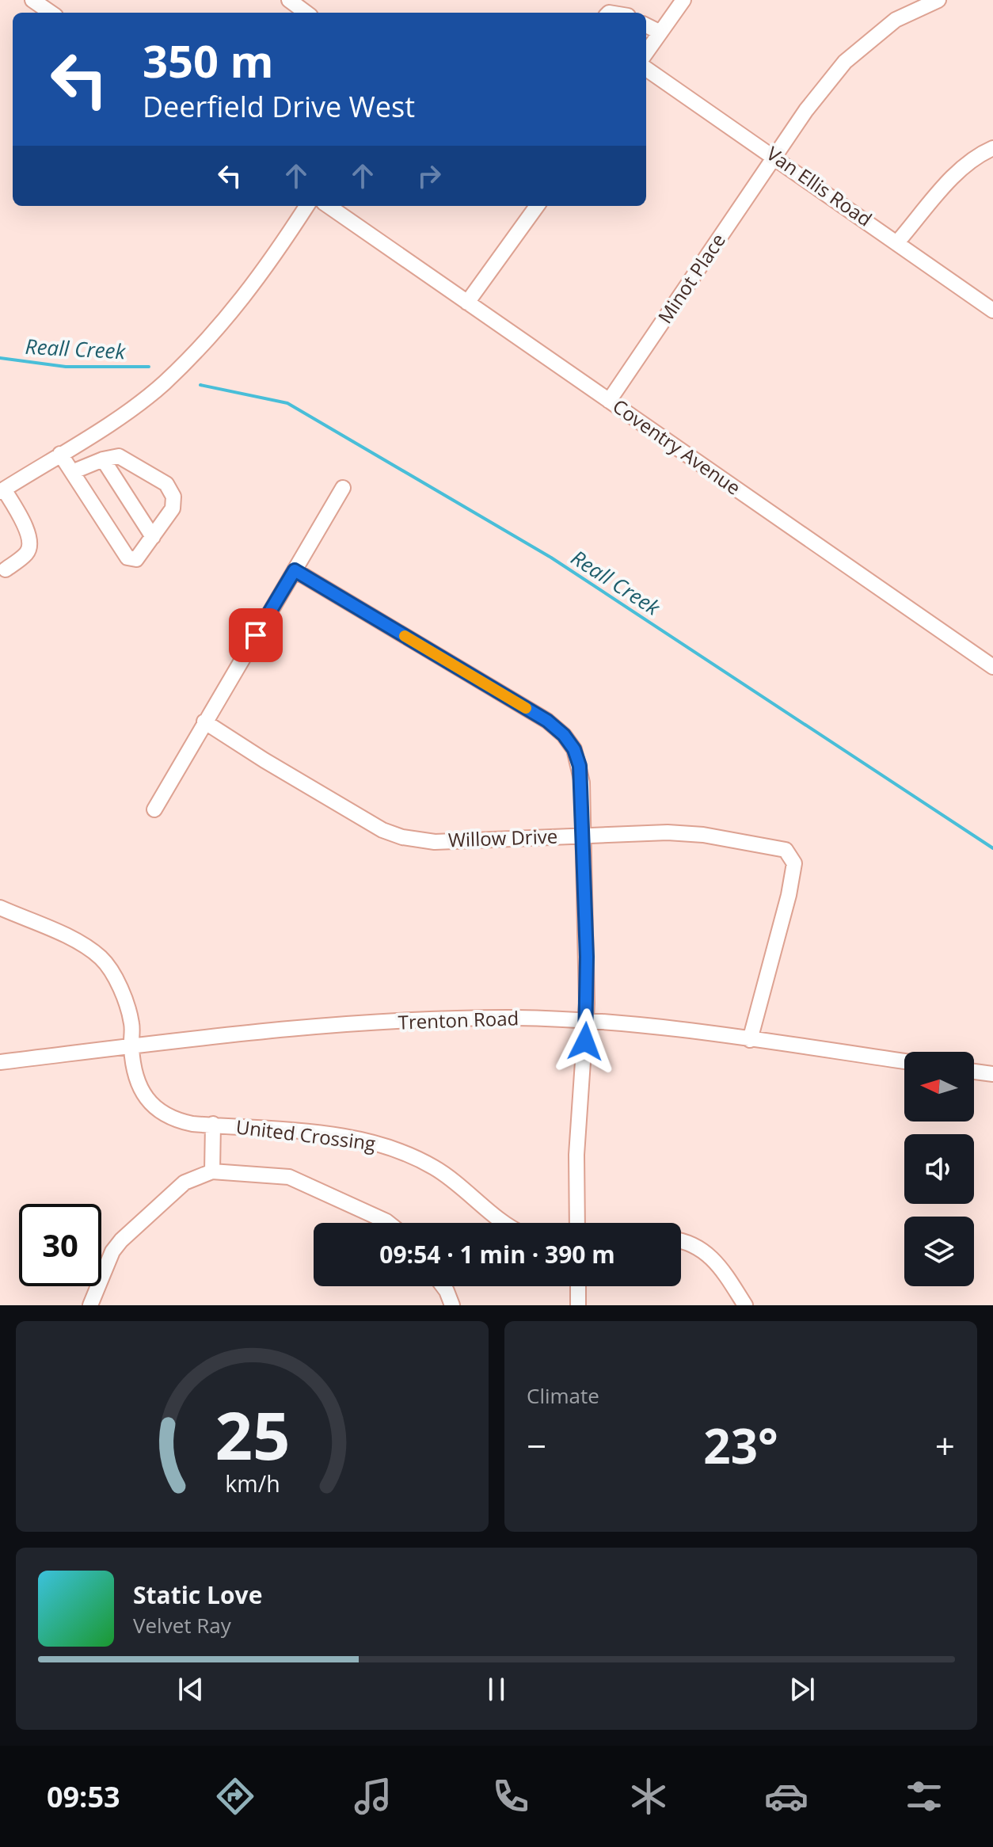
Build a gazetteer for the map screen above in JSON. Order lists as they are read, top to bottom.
{
  "streets": {
    "street": [
      "Van Ellis Road",
      "Minot Place",
      "Coventry Avenue",
      "Willow Drive",
      "Trenton Road",
      "United Crossing"
    ]
  },
  "crossings": [
    ["Van Ellis Road", "Minot Place"],
    ["Minot Place", "Coventry Avenue"],
    ["Willow Drive", "Trenton Road"],
    ["Trenton Road", "United Crossing"]
  ],
  "water": ["Reall Creek"],
  "north": "left",
  "page": {
    "turn": ["350 m", "Deerfield Drive West"],
    "limit": "30",
    "trip": "09:54 · 1 min · 390 m",
    "tile": "Climate",
    "heat": ["−", "23°", "+"],
    "song": ["Static Love", "Velvet Ray"],
    "tabs": "09:53",
    "gauge": ["25", "km/h"]
  }
}
